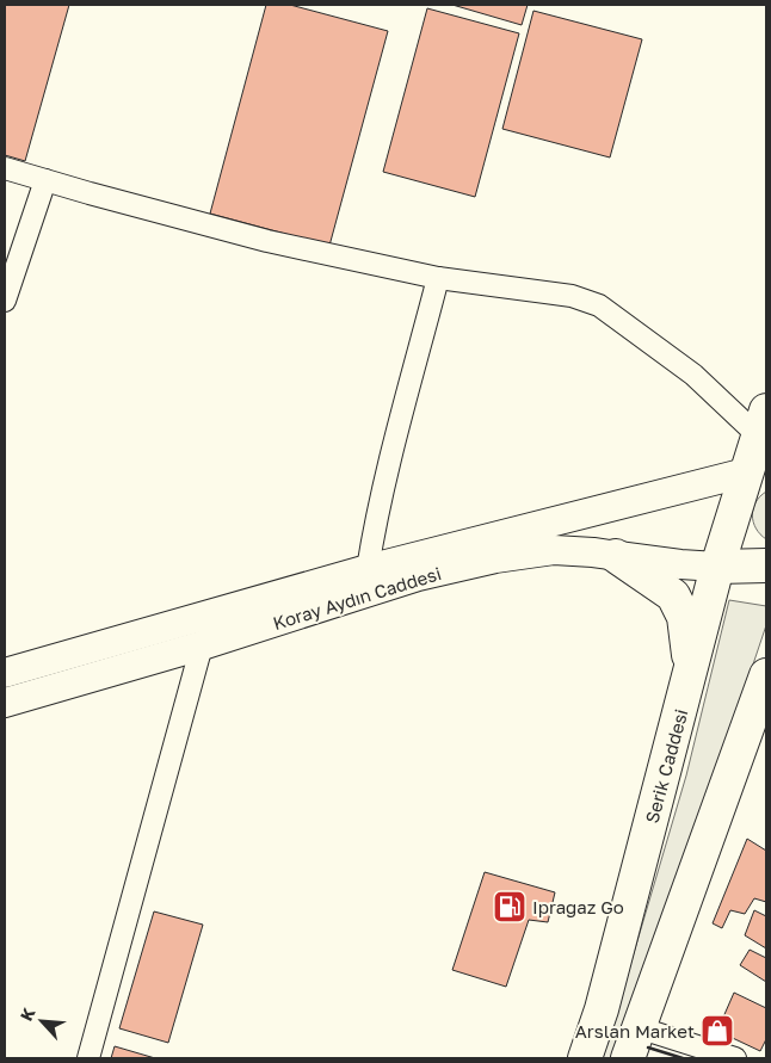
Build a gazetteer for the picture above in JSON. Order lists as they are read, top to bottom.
{
  "streets": {
    "highway": ["Serik Caddesi"],
    "main road": ["Koray Aydın Caddesi"]
  },
  "crossings": [
    ["Koray Aydın Caddesi", "Serik Caddesi"]
  ],
  "places": {
    "fuel station": ["Ipragaz Go"],
    "shop": ["Arslan Market"]
  },
  "north": "top left"
}
